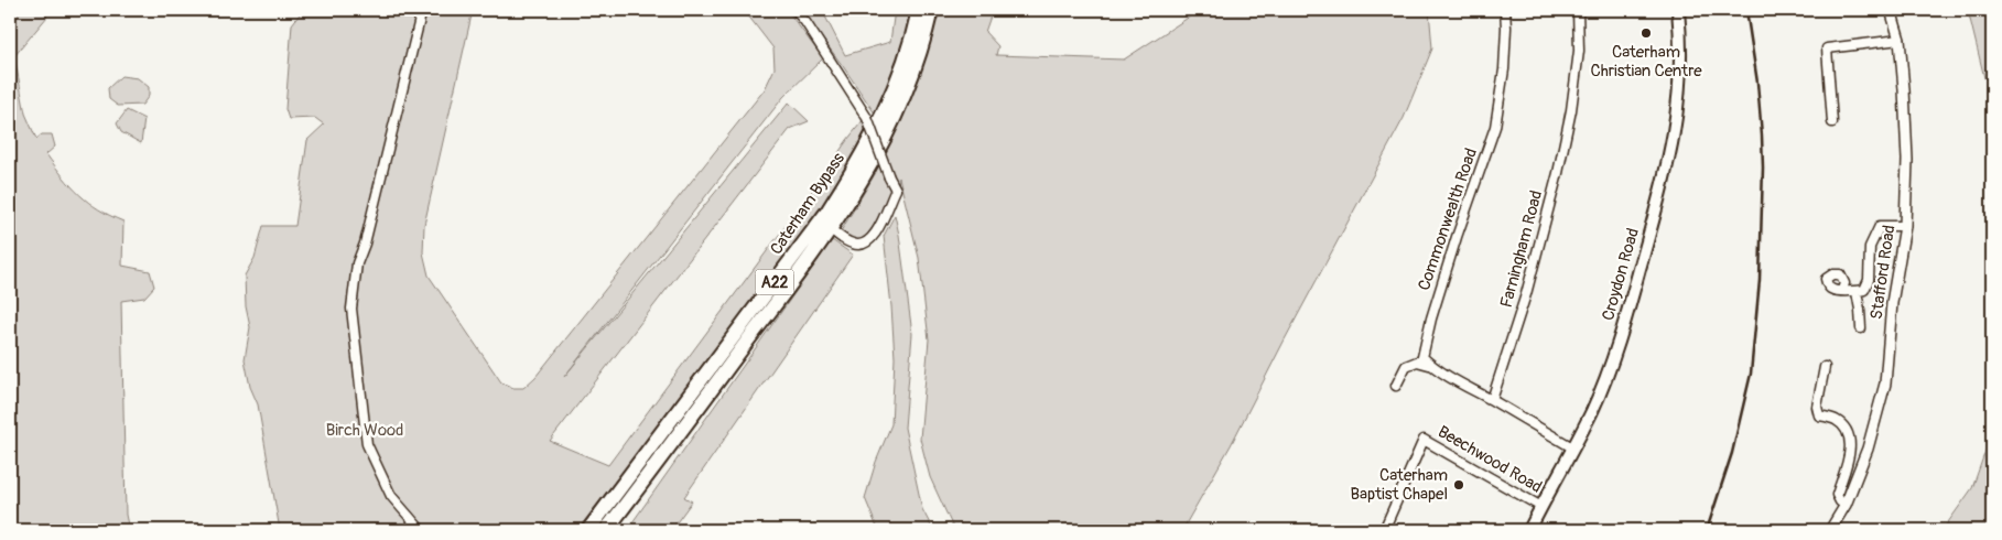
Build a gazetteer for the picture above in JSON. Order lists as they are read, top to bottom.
{
  "streets": {
    "highway": ["Caterham Bypass", "A22"],
    "main road": ["Croydon Road"],
    "street": [
      "Commonwealth Road",
      "Farningham Road",
      "Stafford Road",
      "Beechwood Road"
    ]
  },
  "crossings": [
    ["Croydon Road", "Beechwood Road"]
  ],
  "parks": ["Birch Wood"],
  "places": ["Caterham Christian Centre", "Caterham Baptist Chapel"]
}
